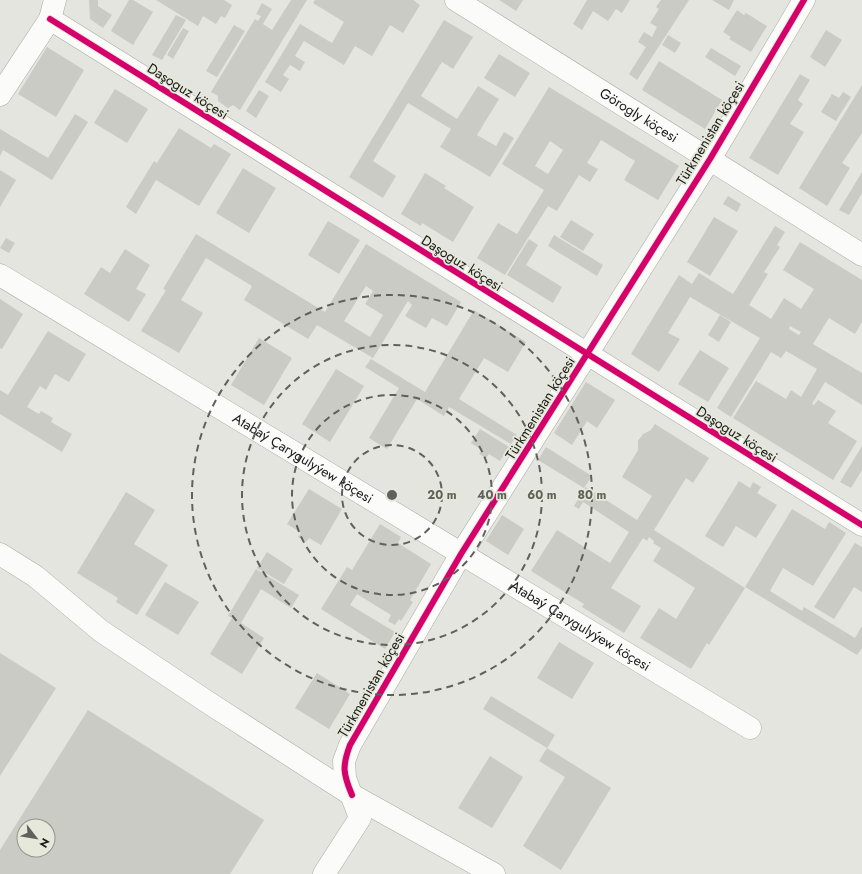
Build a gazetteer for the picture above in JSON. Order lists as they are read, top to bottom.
{
  "streets": {
    "street": [
      "Daşoguz köçesi",
      "Görogly köçesi",
      "Türkmenistan köçesi",
      "Atabaý Çarygulyýew köçesi"
    ]
  },
  "crossings": [
    ["Daşoguz köçesi", "Türkmenistan köçesi"],
    ["Görogly köçesi", "Türkmenistan köçesi"],
    ["Türkmenistan köçesi", "Atabaý Çarygulyýew köçesi"]
  ],
  "north": "bottom right",
  "rings": [
    "20 m",
    "40 m",
    "60 m",
    "80 m"
  ]
}
